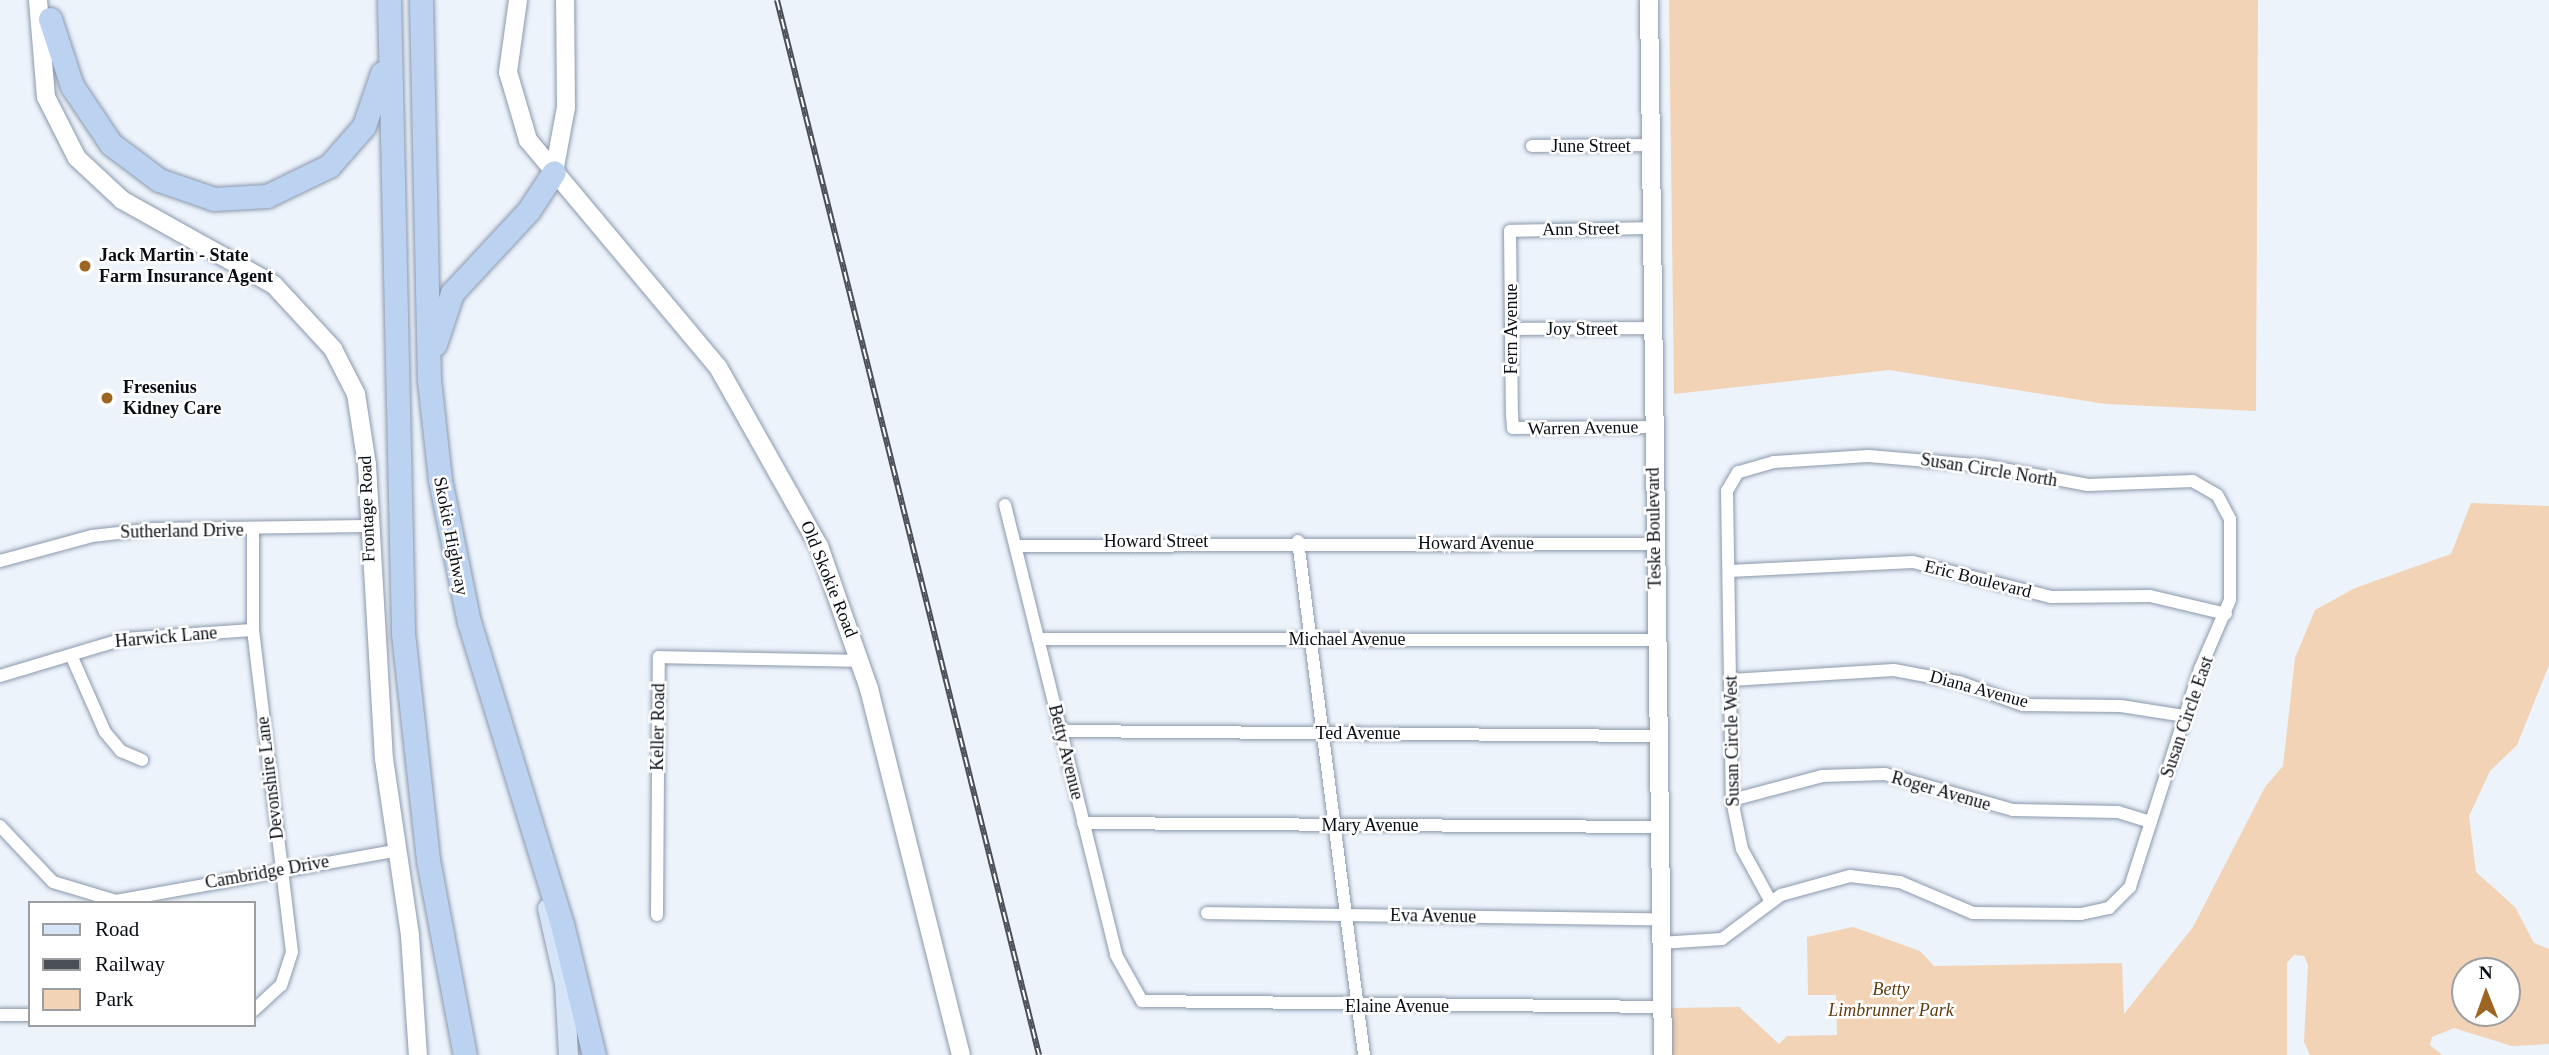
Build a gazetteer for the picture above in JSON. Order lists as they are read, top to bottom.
{
  "streets": {
    "highway": ["Skokie Highway"],
    "street": [
      "June Street",
      "Ann Street",
      "Fern Avenue",
      "Joy Street",
      "Warren Avenue",
      "Susan Circle North",
      "Frontage Road",
      "Teske Boulevard",
      "Sutherland Drive",
      "Howard Street",
      "Howard Avenue",
      "Old Skokie Road",
      "Eric Boulevard",
      "Harwick Lane",
      "Michael Avenue",
      "Diana Avenue",
      "Susan Circle East",
      "Keller Road",
      "Ted Avenue",
      "Susan Circle West",
      "Betty Avenue",
      "Devonshire Lane",
      "Roger Avenue",
      "Mary Avenue",
      "Cambridge Drive",
      "Eva Avenue",
      "Elaine Avenue"
    ]
  },
  "crossings": [
    ["June Street", "Teske Boulevard"],
    ["Ann Street", "Fern Avenue"],
    ["Ann Street", "Teske Boulevard"],
    ["Fern Avenue", "Joy Street"],
    ["Fern Avenue", "Warren Avenue"],
    ["Joy Street", "Teske Boulevard"],
    ["Warren Avenue", "Teske Boulevard"],
    ["Susan Circle North", "Eric Boulevard"],
    ["Susan Circle North", "Susan Circle East"],
    ["Susan Circle North", "Susan Circle West"],
    ["Frontage Road", "Sutherland Drive"],
    ["Frontage Road", "Cambridge Drive"],
    ["Teske Boulevard", "Howard Avenue"],
    ["Teske Boulevard", "Michael Avenue"],
    ["Teske Boulevard", "Susan Circle East"],
    ["Teske Boulevard", "Ted Avenue"],
    ["Teske Boulevard", "Mary Avenue"],
    ["Teske Boulevard", "Eva Avenue"],
    ["Teske Boulevard", "Elaine Avenue"],
    ["Sutherland Drive", "Devonshire Lane"],
    ["Howard Street", "Howard Avenue"],
    ["Howard Street", "Betty Avenue"],
    ["Old Skokie Road", "Keller Road"],
    ["Eric Boulevard", "Susan Circle East"],
    ["Eric Boulevard", "Susan Circle West"],
    ["Harwick Lane", "Devonshire Lane"],
    ["Michael Avenue", "Betty Avenue"],
    ["Diana Avenue", "Susan Circle East"],
    ["Diana Avenue", "Susan Circle West"],
    ["Susan Circle East", "Susan Circle West"],
    ["Susan Circle East", "Roger Avenue"],
    ["Ted Avenue", "Betty Avenue"],
    ["Susan Circle West", "Roger Avenue"],
    ["Betty Avenue", "Mary Avenue"],
    ["Betty Avenue", "Elaine Avenue"],
    ["Devonshire Lane", "Cambridge Drive"]
  ],
  "parks": ["Betty Limbrunner Park"],
  "places": ["Jack Martin - State Farm Insurance Agent", "Fresenius Kidney Care"],
  "legend": ["Road", "Railway", "Park"],
  "north": "top"
}
